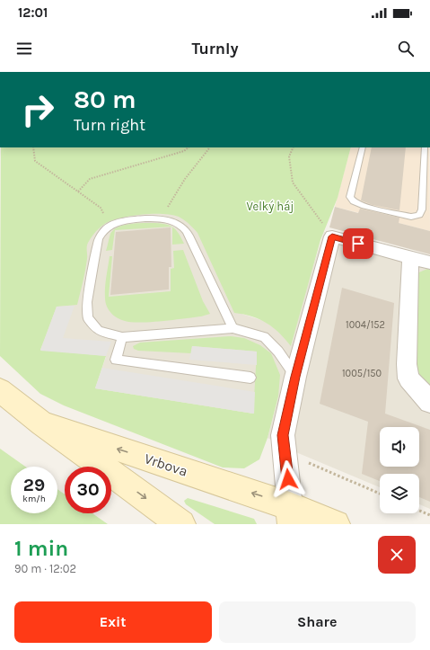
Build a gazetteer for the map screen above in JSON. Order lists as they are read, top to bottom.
{
  "streets": {
    "main road": ["Vrbova"]
  },
  "parks": ["Velký háj"],
  "house_numbers": ["1004/152", "1005/150"],
  "page": {
    "status": "12:01",
    "header": "Turnly",
    "turn": ["80 m", "Turn right"],
    "speed": "29 km/h",
    "limit": "30",
    "heading": ["1 min", "90 m · 12:02"],
    "buttons": ["Exit", "Share"]
  }
}
